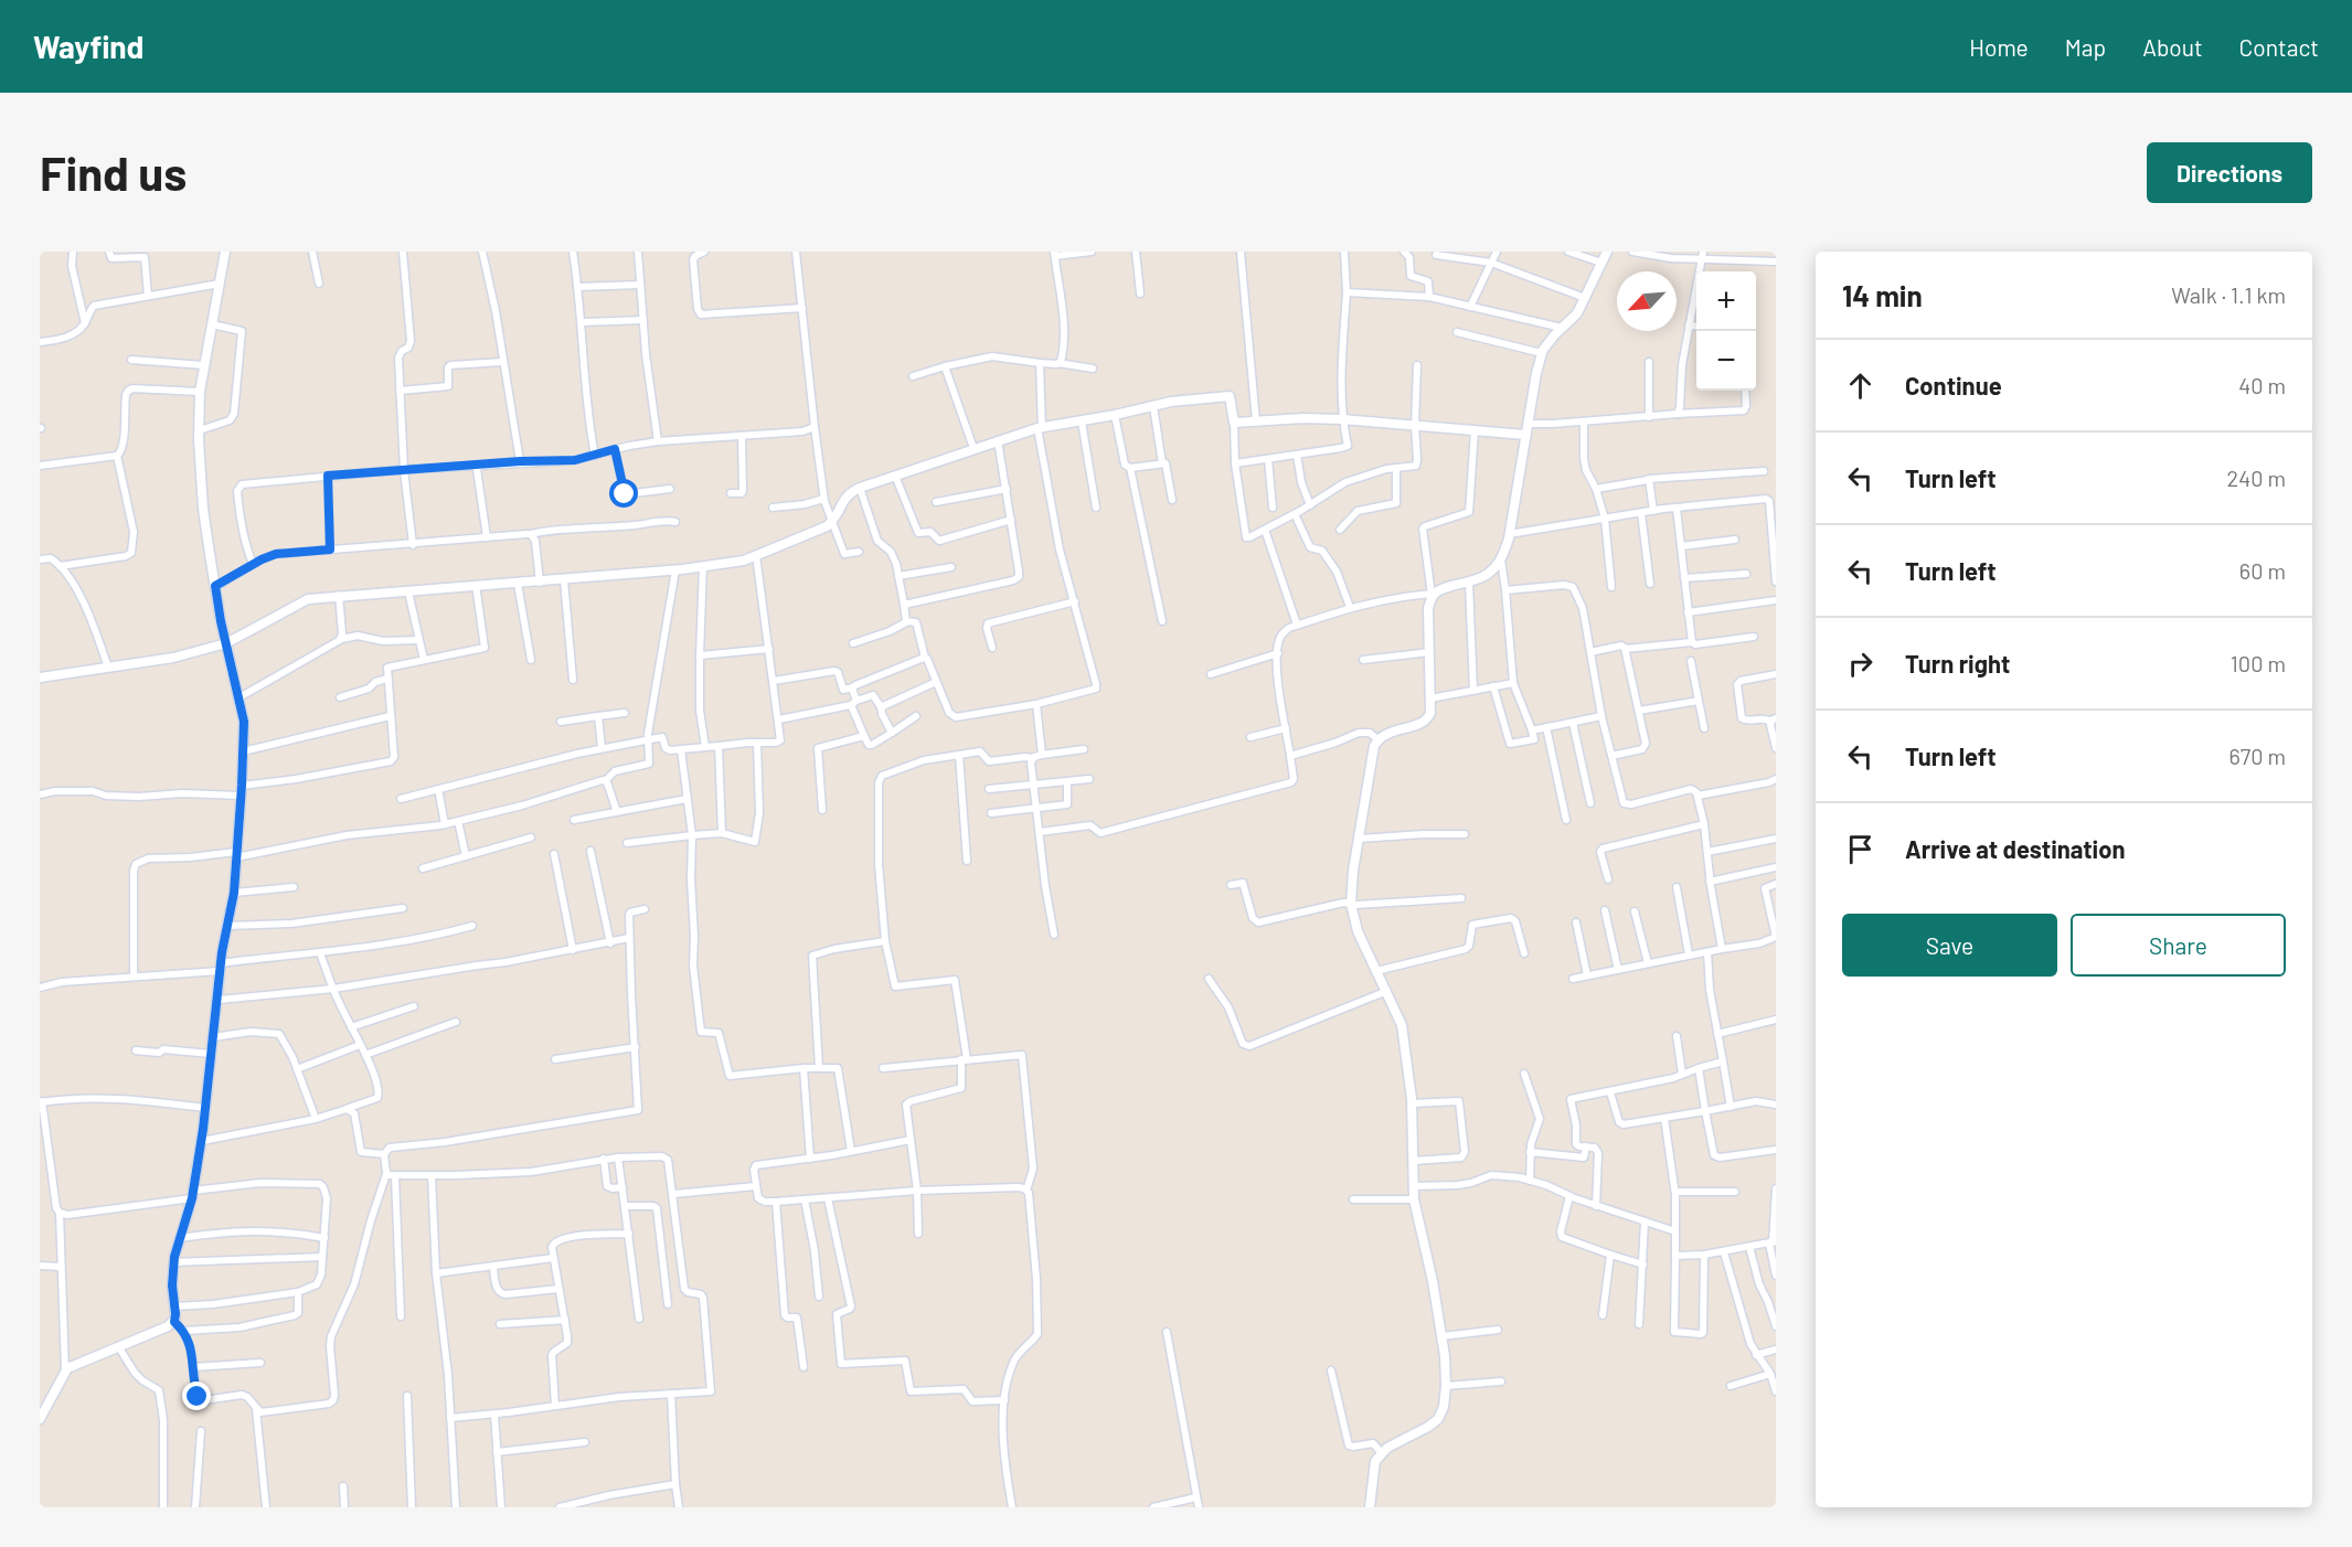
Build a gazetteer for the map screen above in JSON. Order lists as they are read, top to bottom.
{
  "north": "bottom left",
  "page": {
    "header": "Wayfind",
    "nav": [
      "Home",
      "Map",
      "About",
      "Contact"
    ],
    "buttons": [
      "Directions",
      ["Save", "Share"]
    ],
    "title": "Find us",
    "heading": ["14 min", "Walk · 1.1 km"],
    "map_buttons": ["+", "−"],
    "list": [
      ["Continue", "40 m"],
      ["Turn left", "240 m"],
      ["Turn left", "60 m"],
      ["Turn right", "100 m"],
      ["Turn left", "670 m"],
      "Arrive at destination"
    ]
  }
}
